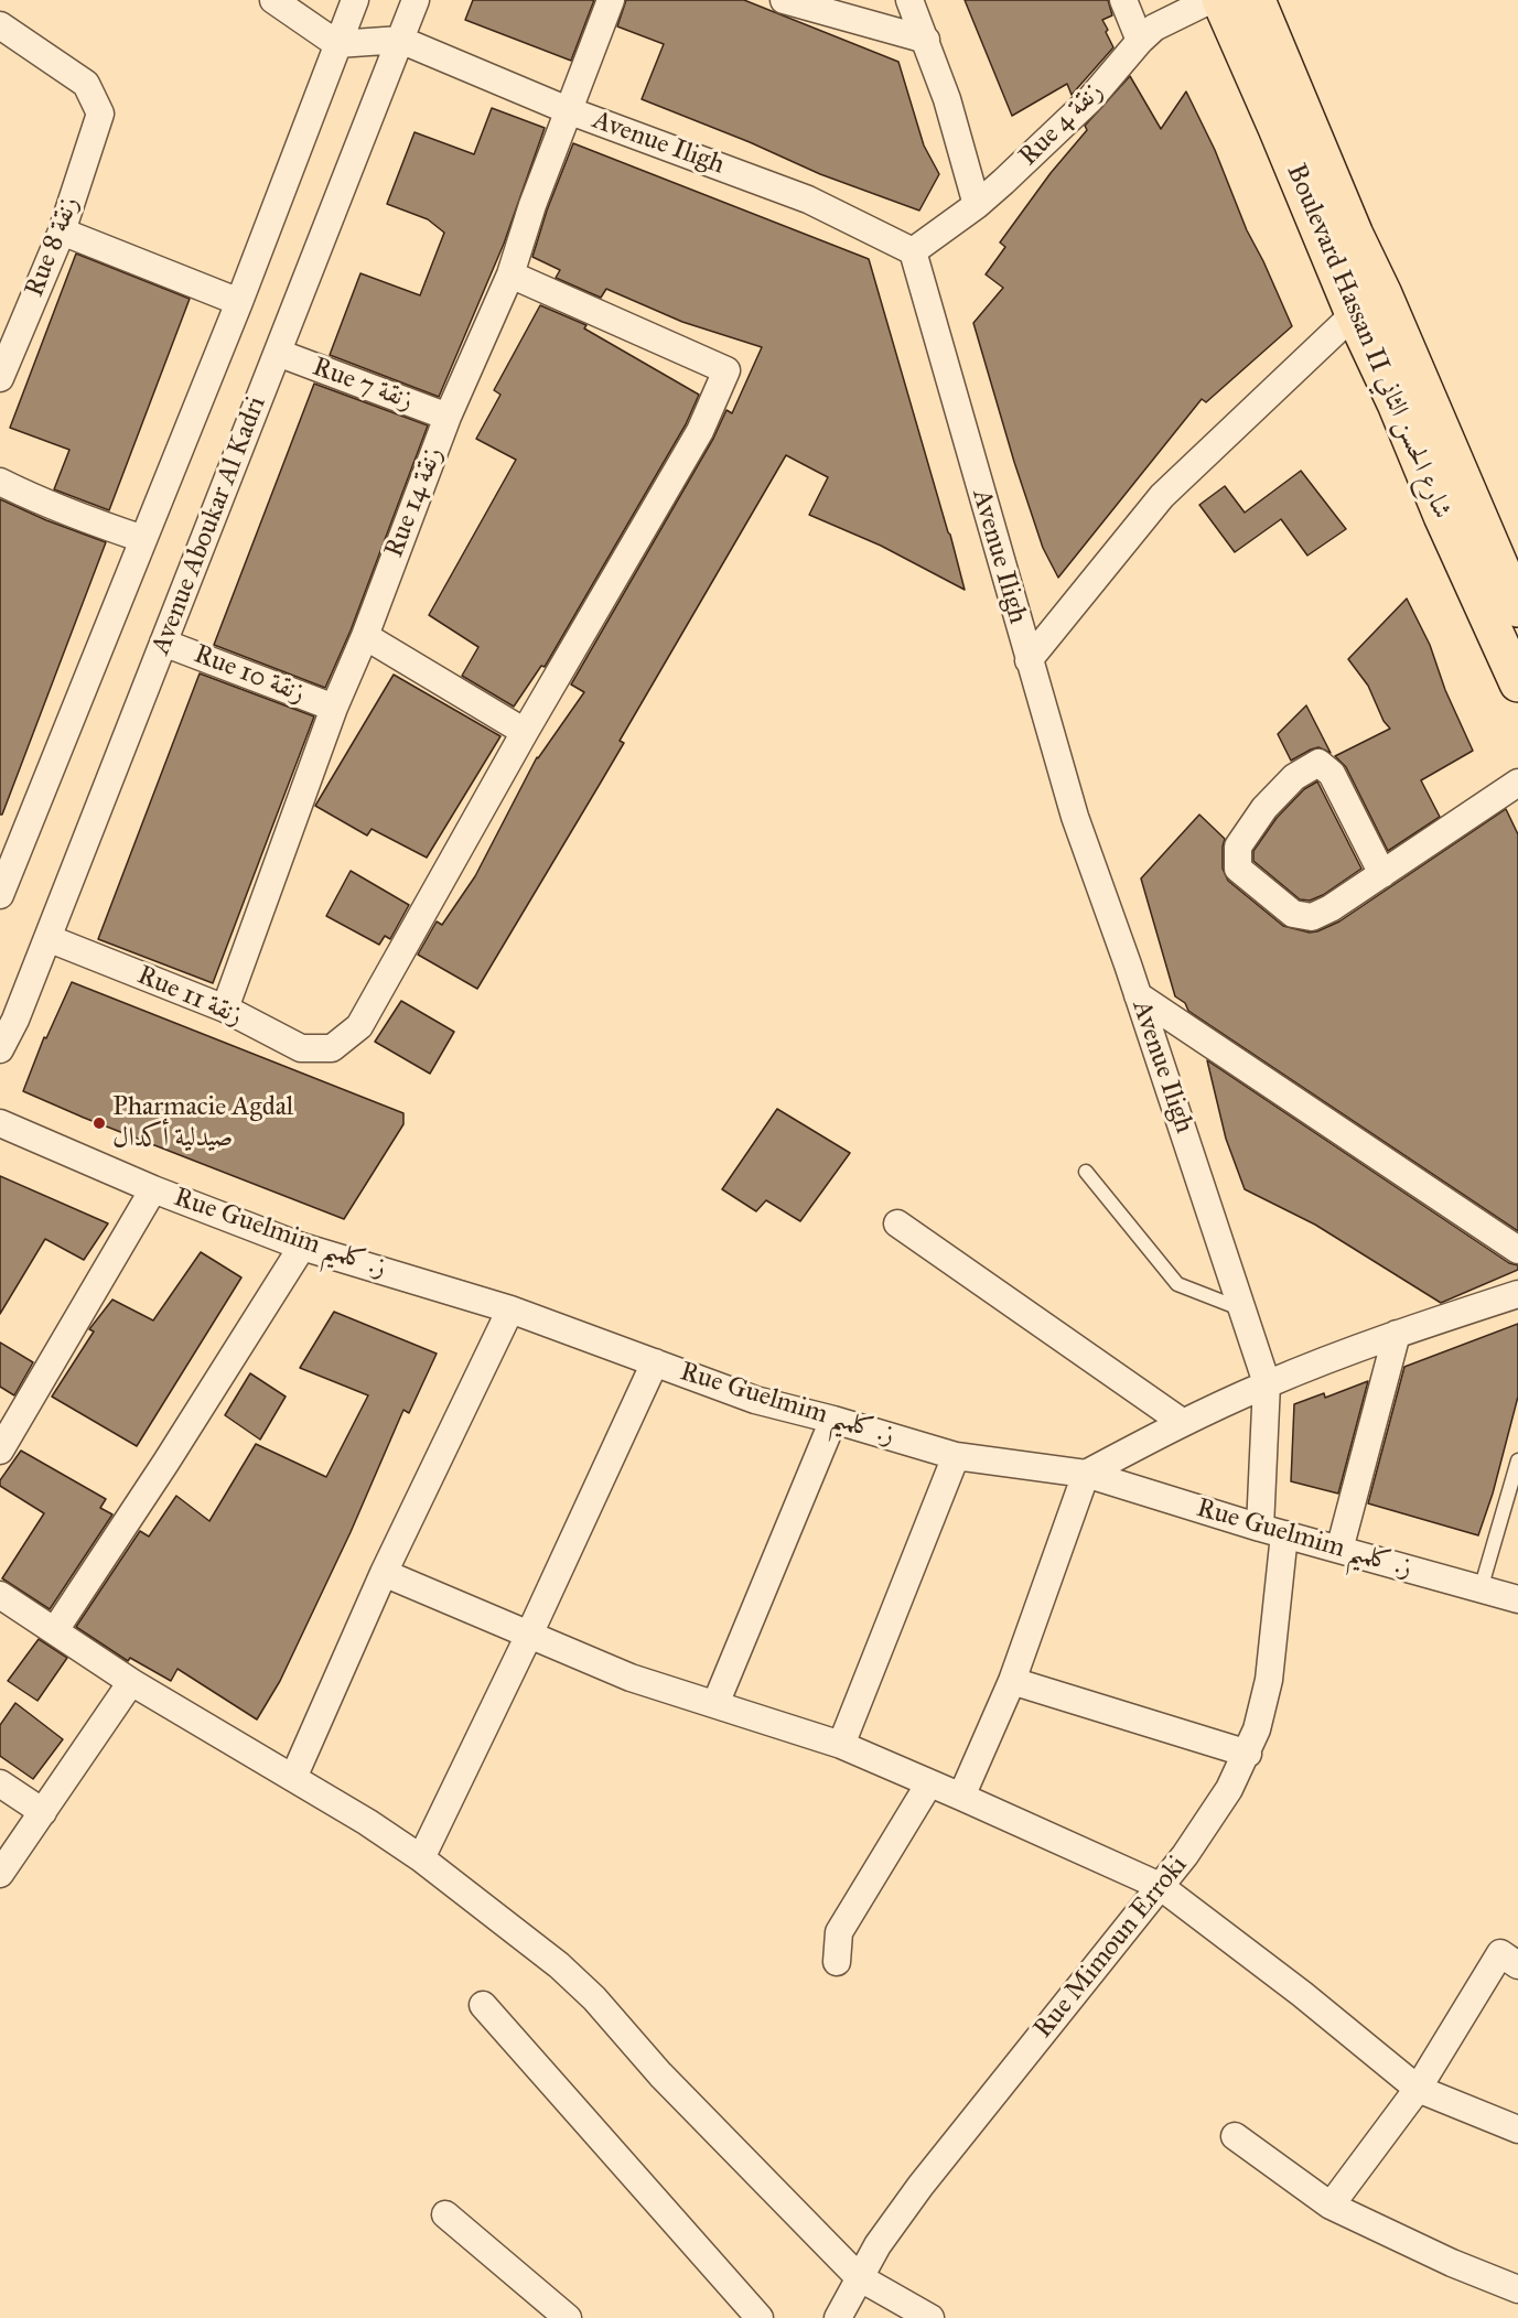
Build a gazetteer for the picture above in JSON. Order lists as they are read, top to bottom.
{
  "streets": {
    "main road": ["Boulevard Hassan II شارع الحسن الثاني"],
    "street": [
      "Rue 4 زنقة",
      "Avenue Iligh",
      "Rue 8 زنقة",
      "Rue 7 زنقة",
      "Rue 14 زنقة",
      "Avenue Aboukar Al Kadri",
      "Rue 10 زنقة",
      "Rue 11 زنقة",
      "Rue Guelmim ز. كلميم",
      "Rue Mimoun Erroki"
    ]
  },
  "crossings": [
    ["Rue 4 زنقة", "Avenue Iligh"],
    ["Avenue Iligh", "Rue 14 زنقة"],
    ["Avenue Iligh", "Avenue Aboukar Al Kadri"],
    ["Avenue Iligh", "Rue Guelmim ز. كلميم"],
    ["Avenue Iligh", "Rue Mimoun Erroki"],
    ["Rue 7 زنقة", "Rue 14 زنقة"],
    ["Rue 7 زنقة", "Avenue Aboukar Al Kadri"],
    ["Rue 14 زنقة", "Rue 10 زنقة"],
    ["Rue 14 زنقة", "Rue 11 زنقة"],
    ["Avenue Aboukar Al Kadri", "Rue 10 زنقة"],
    ["Avenue Aboukar Al Kadri", "Rue 11 زنقة"],
    ["Rue Guelmim ز. كلميم", "Rue Mimoun Erroki"]
  ],
  "places": ["Pharmacie Agdal صيدلية أكدال"]
}
